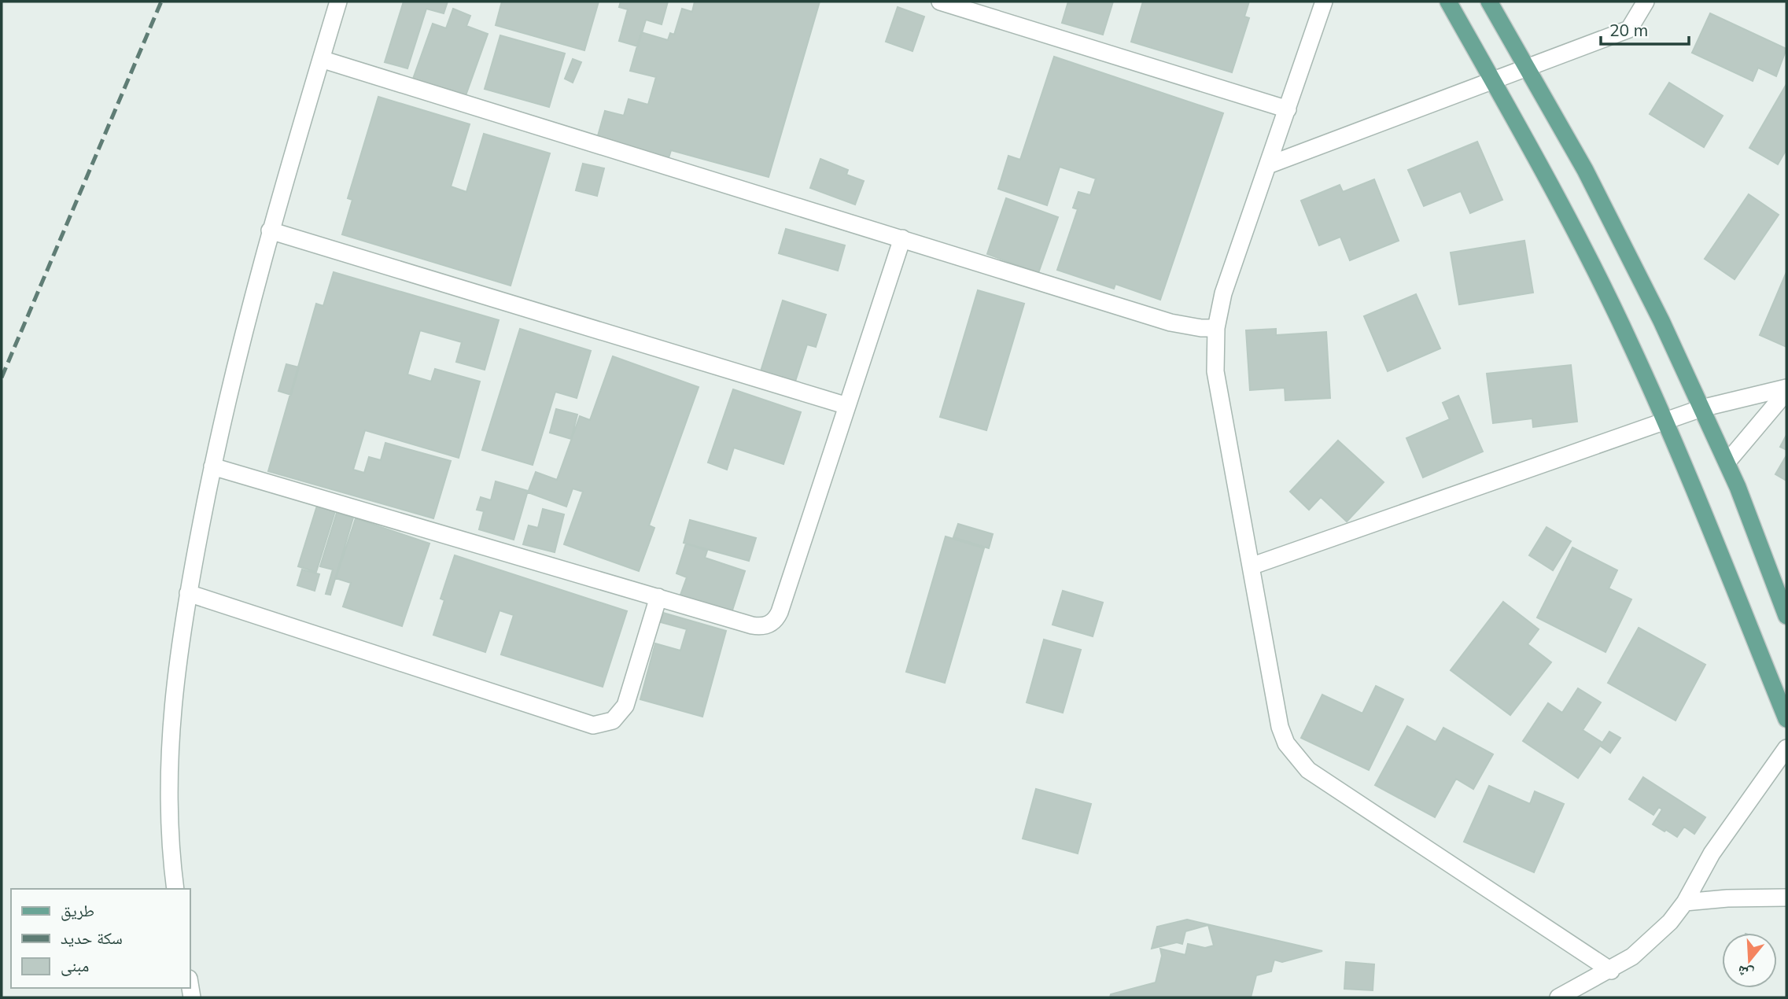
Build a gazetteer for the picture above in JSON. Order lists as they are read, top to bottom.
{
  "legend": ["طريق", "سكة حديد", "مبنى"],
  "scale_bar": "20 m",
  "north": "bottom"
}
